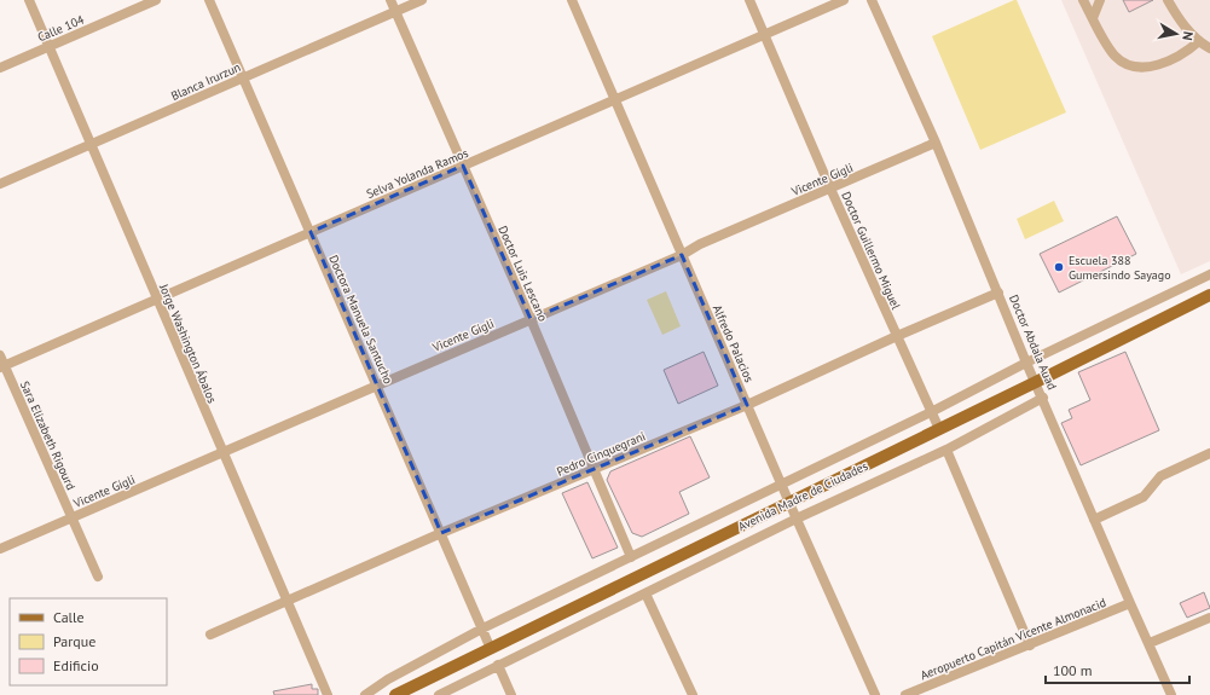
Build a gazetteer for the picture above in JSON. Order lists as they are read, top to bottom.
{
  "streets": {
    "main road": ["Avenida Madre de Ciudades"],
    "street": [
      "Calle 104",
      "Blanca Irurzun",
      "Selva Yolanda Ramos",
      "Vicente Gigli",
      "Doctor Guillermo Miguel",
      "Doctor Luis Lescano",
      "Doctora Manuela Santucho",
      "Doctor Abdala Auad",
      "Jorge Washington Ábalos",
      "Alfredo Palacios",
      "Sara Elizabeth Rigourd",
      "Pedro Cinquegrani",
      "Aeropuerto Capitán Vicente Almonacid"
    ]
  },
  "crossings": [
    ["Calle 104", "Jorge Washington Ábalos"],
    ["Blanca Irurzun", "Doctor Luis Lescano"],
    ["Blanca Irurzun", "Doctora Manuela Santucho"],
    ["Blanca Irurzun", "Jorge Washington Ábalos"],
    ["Selva Yolanda Ramos", "Doctor Guillermo Miguel"],
    ["Selva Yolanda Ramos", "Doctor Luis Lescano"],
    ["Selva Yolanda Ramos", "Doctora Manuela Santucho"],
    ["Selva Yolanda Ramos", "Jorge Washington Ábalos"],
    ["Selva Yolanda Ramos", "Alfredo Palacios"],
    ["Selva Yolanda Ramos", "Sara Elizabeth Rigourd"],
    ["Vicente Gigli", "Doctor Guillermo Miguel"],
    ["Vicente Gigli", "Doctor Luis Lescano"],
    ["Vicente Gigli", "Doctora Manuela Santucho"],
    ["Vicente Gigli", "Doctor Abdala Auad"],
    ["Vicente Gigli", "Jorge Washington Ábalos"],
    ["Vicente Gigli", "Alfredo Palacios"],
    ["Vicente Gigli", "Sara Elizabeth Rigourd"],
    ["Doctor Guillermo Miguel", "Pedro Cinquegrani"],
    ["Doctor Guillermo Miguel", "Avenida Madre de Ciudades"],
    ["Doctor Luis Lescano", "Pedro Cinquegrani"],
    ["Doctora Manuela Santucho", "Pedro Cinquegrani"],
    ["Doctora Manuela Santucho", "Avenida Madre de Ciudades"],
    ["Doctor Abdala Auad", "Pedro Cinquegrani"],
    ["Doctor Abdala Auad", "Avenida Madre de Ciudades"],
    ["Doctor Abdala Auad", "Aeropuerto Capitán Vicente Almonacid"],
    ["Jorge Washington Ábalos", "Pedro Cinquegrani"],
    ["Alfredo Palacios", "Pedro Cinquegrani"],
    ["Alfredo Palacios", "Avenida Madre de Ciudades"]
  ],
  "places": ["Escuela 388 Gumersindo Sayago"],
  "legend": ["Calle", "Parque", "Edificio"],
  "scale_bar": "100 m",
  "north": "right"
}
